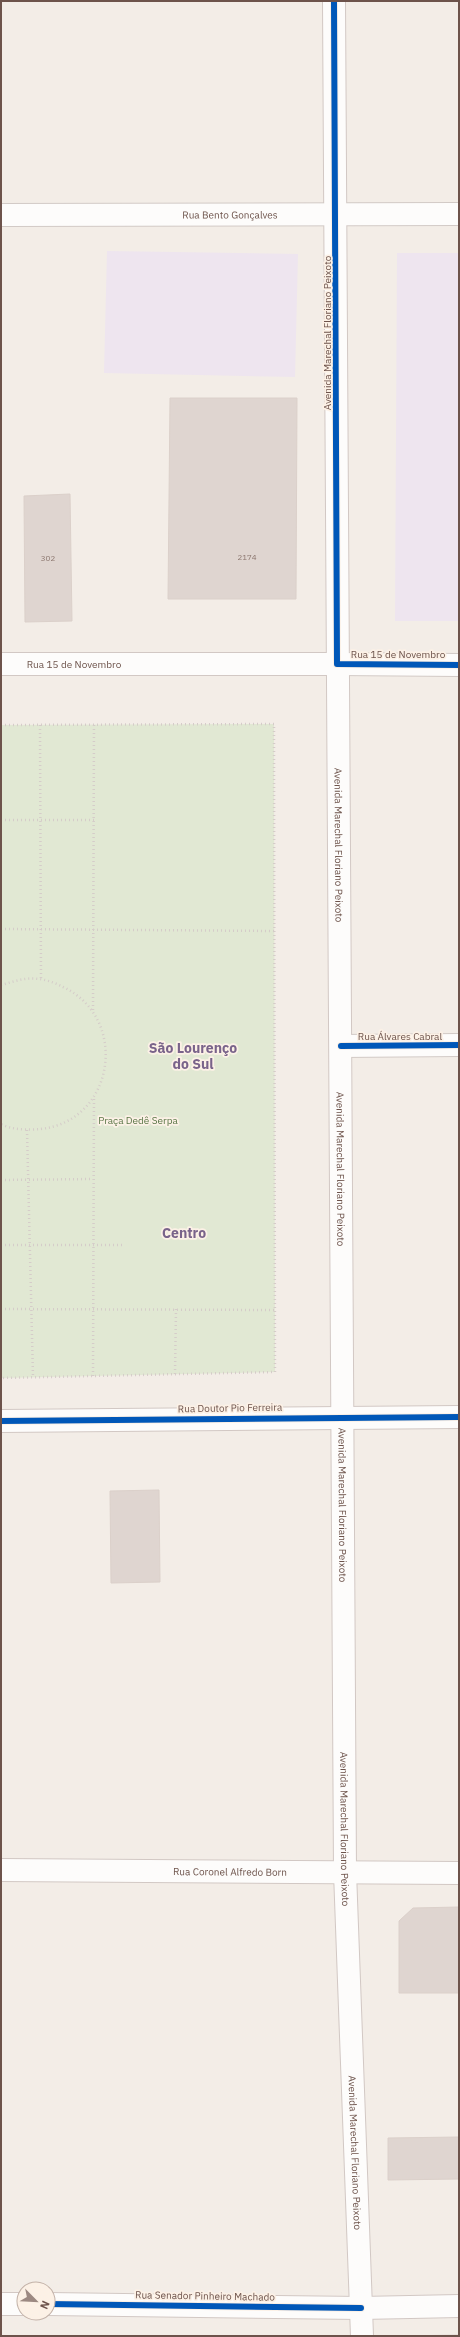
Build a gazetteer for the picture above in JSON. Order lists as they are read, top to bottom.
{
  "streets": {
    "main road": [
      "Rua Bento Gonçalves",
      "Avenida Marechal Floriano Peixoto",
      "Rua 15 de Novembro",
      "Rua Álvares Cabral",
      "Rua Doutor Pio Ferreira",
      "Rua Coronel Alfredo Born",
      "Rua Senador Pinheiro Machado"
    ]
  },
  "crossings": [
    ["Rua Bento Gonçalves", "Avenida Marechal Floriano Peixoto"],
    ["Avenida Marechal Floriano Peixoto", "Rua 15 de Novembro"],
    ["Avenida Marechal Floriano Peixoto", "Rua Álvares Cabral"],
    ["Avenida Marechal Floriano Peixoto", "Rua Doutor Pio Ferreira"],
    ["Avenida Marechal Floriano Peixoto", "Rua Coronel Alfredo Born"],
    ["Avenida Marechal Floriano Peixoto", "Rua Senador Pinheiro Machado"]
  ],
  "districts": ["São Lourenço do Sul", "Centro"],
  "parks": ["Praça Dedê Serpa"],
  "house_numbers": ["2174", "302"],
  "north": "bottom right"
}
